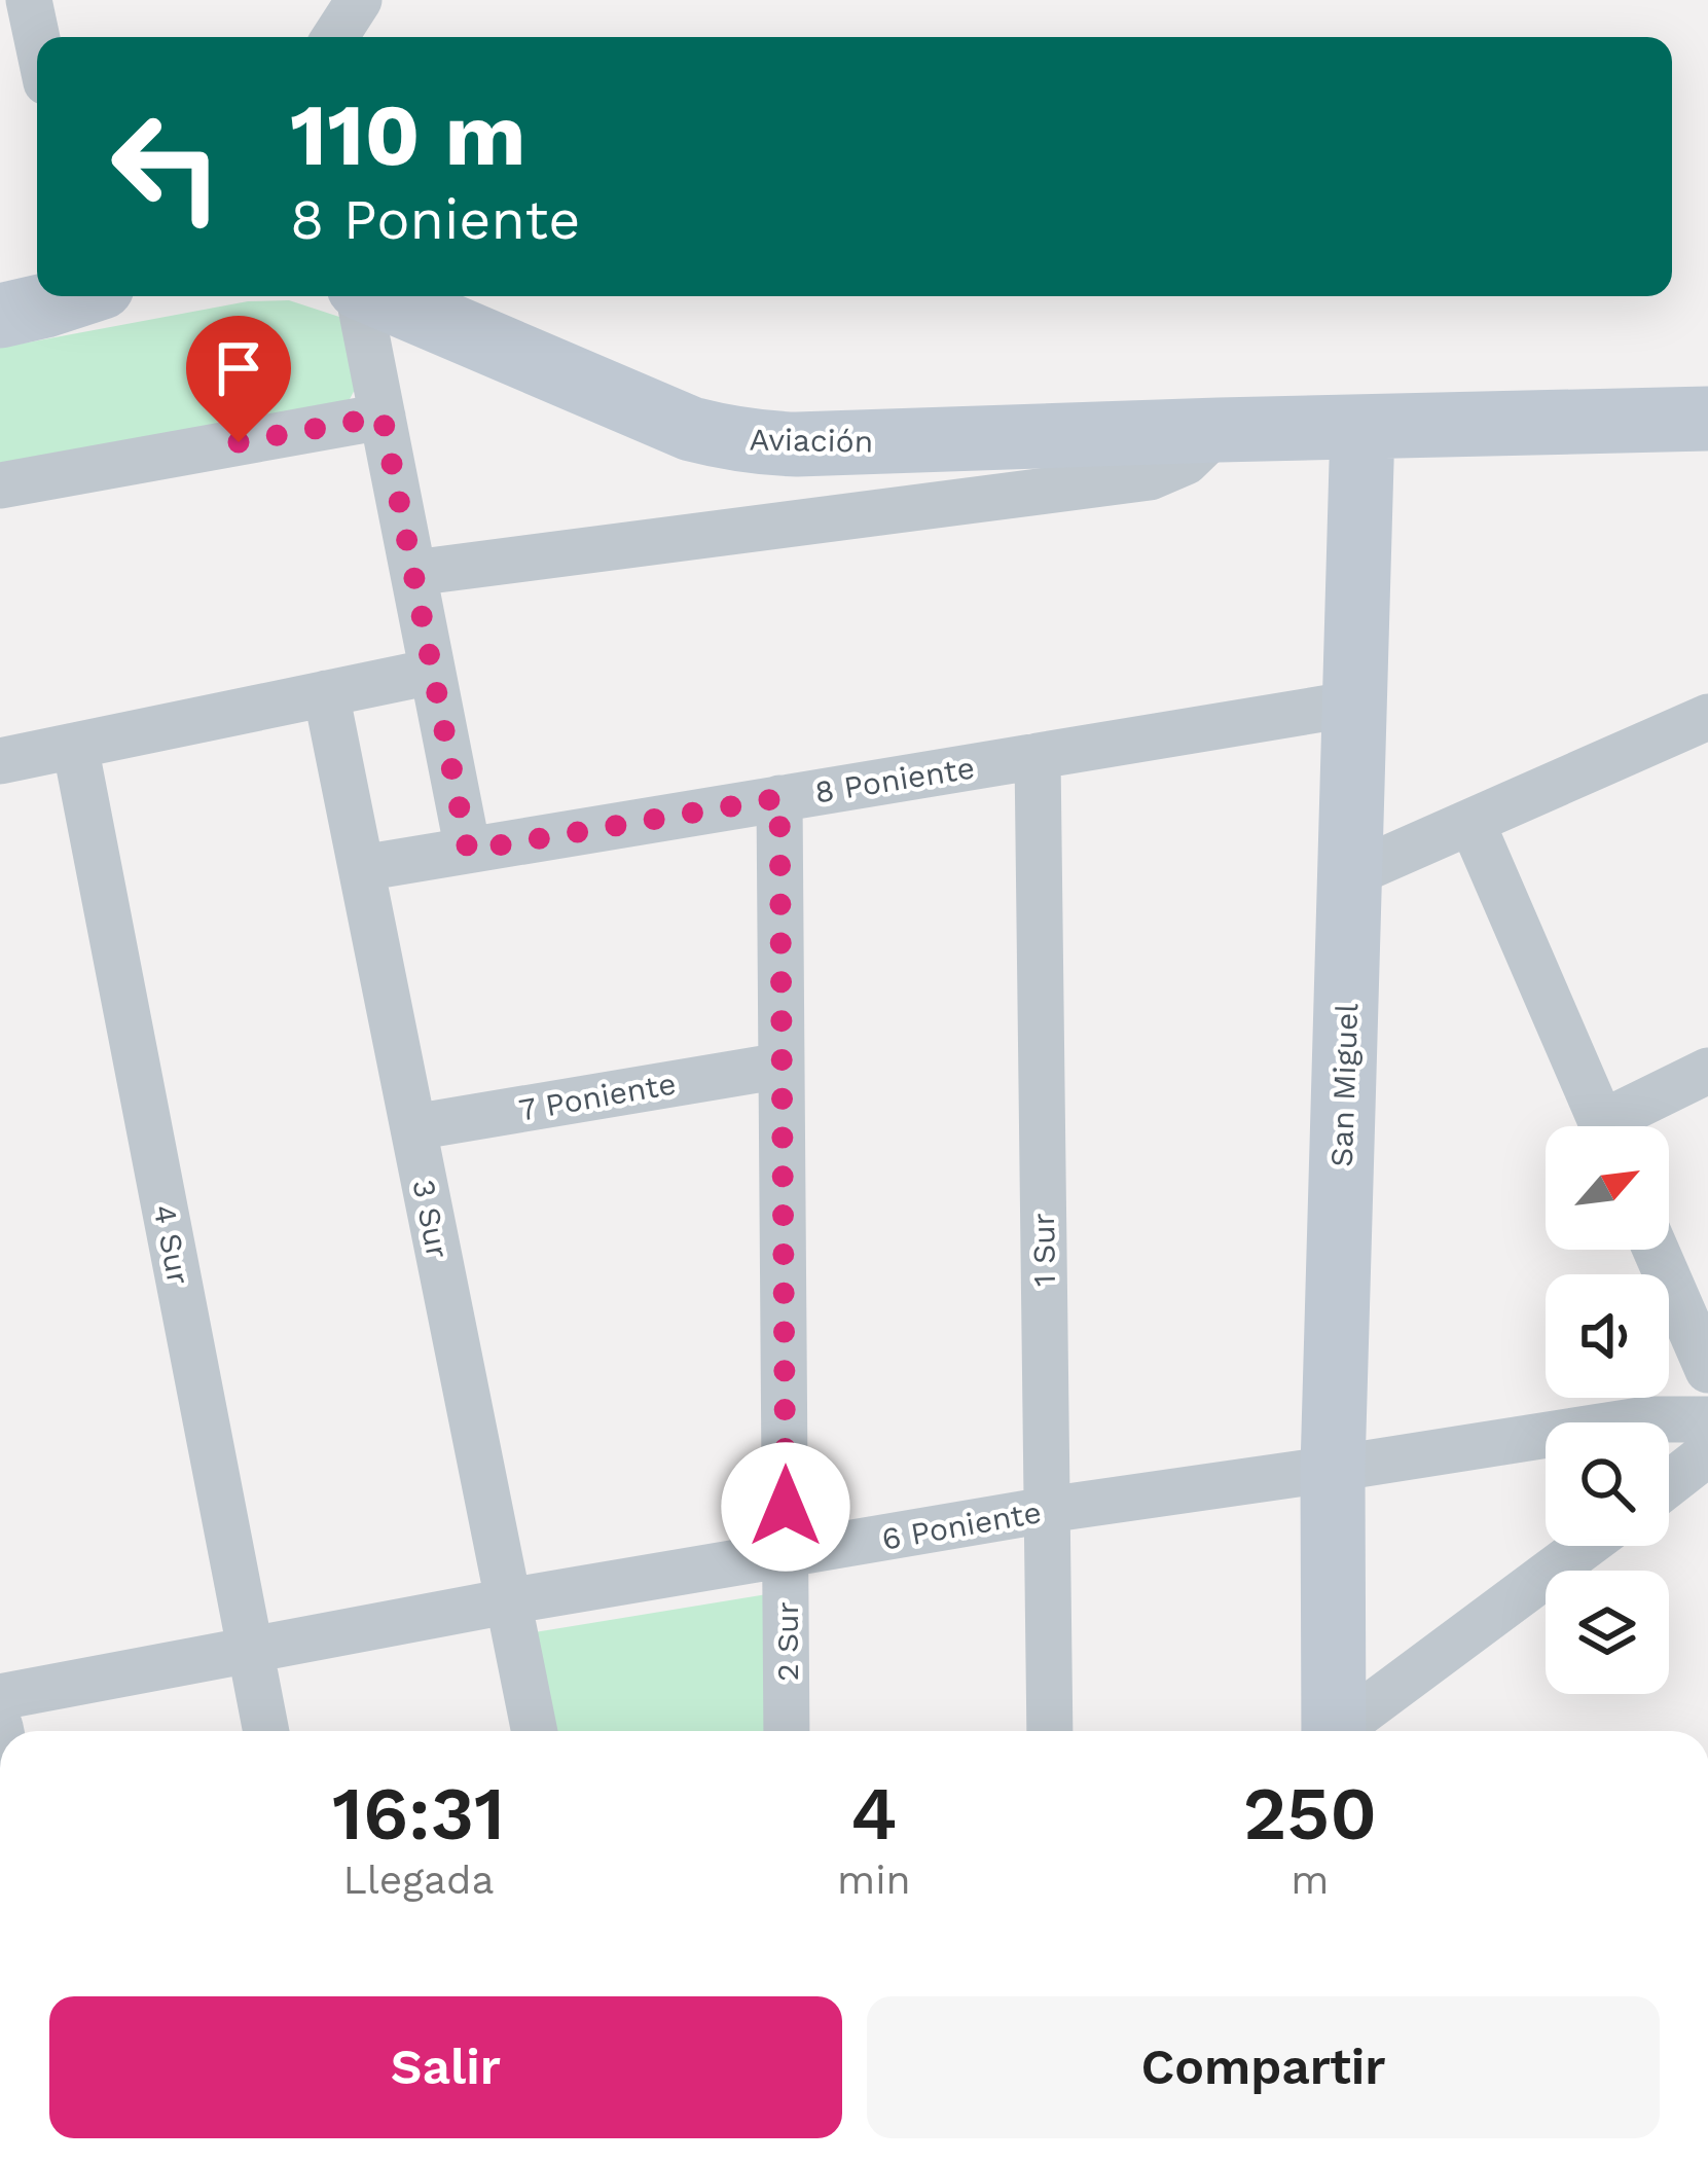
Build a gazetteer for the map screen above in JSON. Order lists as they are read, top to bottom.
{
  "streets": {
    "street": [
      "Aviación",
      "8 Poniente",
      "San Miguel",
      "7 Poniente",
      "3 Sur",
      "4 Sur",
      "1 Sur",
      "6 Poniente",
      "2 Sur"
    ]
  },
  "crossings": [
    ["Aviación", "San Miguel"],
    ["8 Poniente", "San Miguel"],
    ["8 Poniente", "3 Sur"],
    ["8 Poniente", "1 Sur"],
    ["8 Poniente", "2 Sur"],
    ["San Miguel", "6 Poniente"],
    ["7 Poniente", "3 Sur"],
    ["7 Poniente", "2 Sur"],
    ["3 Sur", "6 Poniente"],
    ["4 Sur", "6 Poniente"],
    ["1 Sur", "6 Poniente"],
    ["6 Poniente", "2 Sur"]
  ],
  "north": "top right",
  "page": {
    "turn": ["110 m", "8 Poniente"],
    "eta": [
      "16:31",
      "Llegada",
      "4",
      "min",
      "250",
      "m"
    ],
    "buttons": ["Salir", "Compartir"]
  }
}
